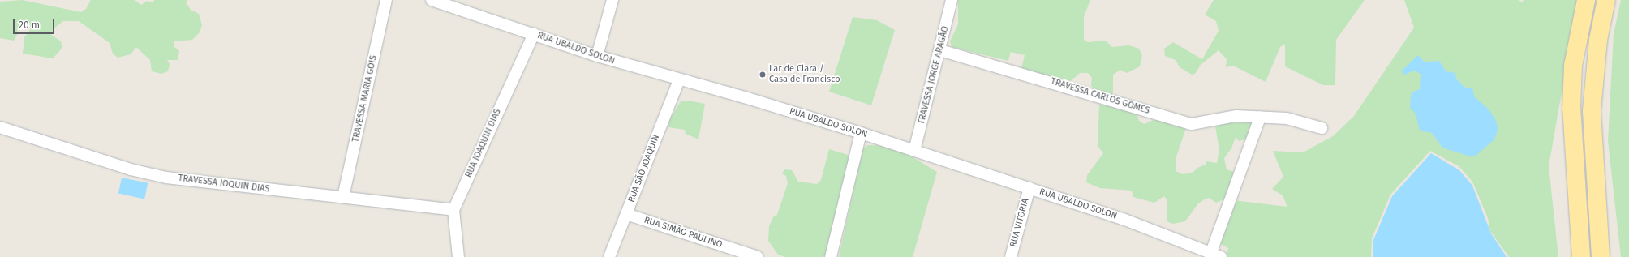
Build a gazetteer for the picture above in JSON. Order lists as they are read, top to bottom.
{
  "streets": {
    "street": [
      "RUA UBALDO SOLON",
      "TRAVESSA JORGE ARAGÃO",
      "TRAVESSA CARLOS GOMES",
      "TRAVESSA MARIA GOIS",
      "RUA JOAQUIN DIAS",
      "RUA SÃO JOAQUIN",
      "TRAVESSA JOQUIN DIAS",
      "RUA VITÓRIA",
      "RUA SIMÃO PAULINO"
    ]
  },
  "crossings": [
    ["RUA UBALDO SOLON", "TRAVESSA JORGE ARAGÃO"],
    ["RUA UBALDO SOLON", "RUA JOAQUIN DIAS"],
    ["RUA UBALDO SOLON", "RUA SÃO JOAQUIN"],
    ["RUA UBALDO SOLON", "RUA VITÓRIA"],
    ["TRAVESSA JORGE ARAGÃO", "TRAVESSA CARLOS GOMES"],
    ["TRAVESSA MARIA GOIS", "TRAVESSA JOQUIN DIAS"],
    ["RUA JOAQUIN DIAS", "TRAVESSA JOQUIN DIAS"],
    ["RUA SÃO JOAQUIN", "RUA SIMÃO PAULINO"]
  ],
  "places": ["Lar de Clara / Casa de Francisco"],
  "scale_bar": "20 m"
}
